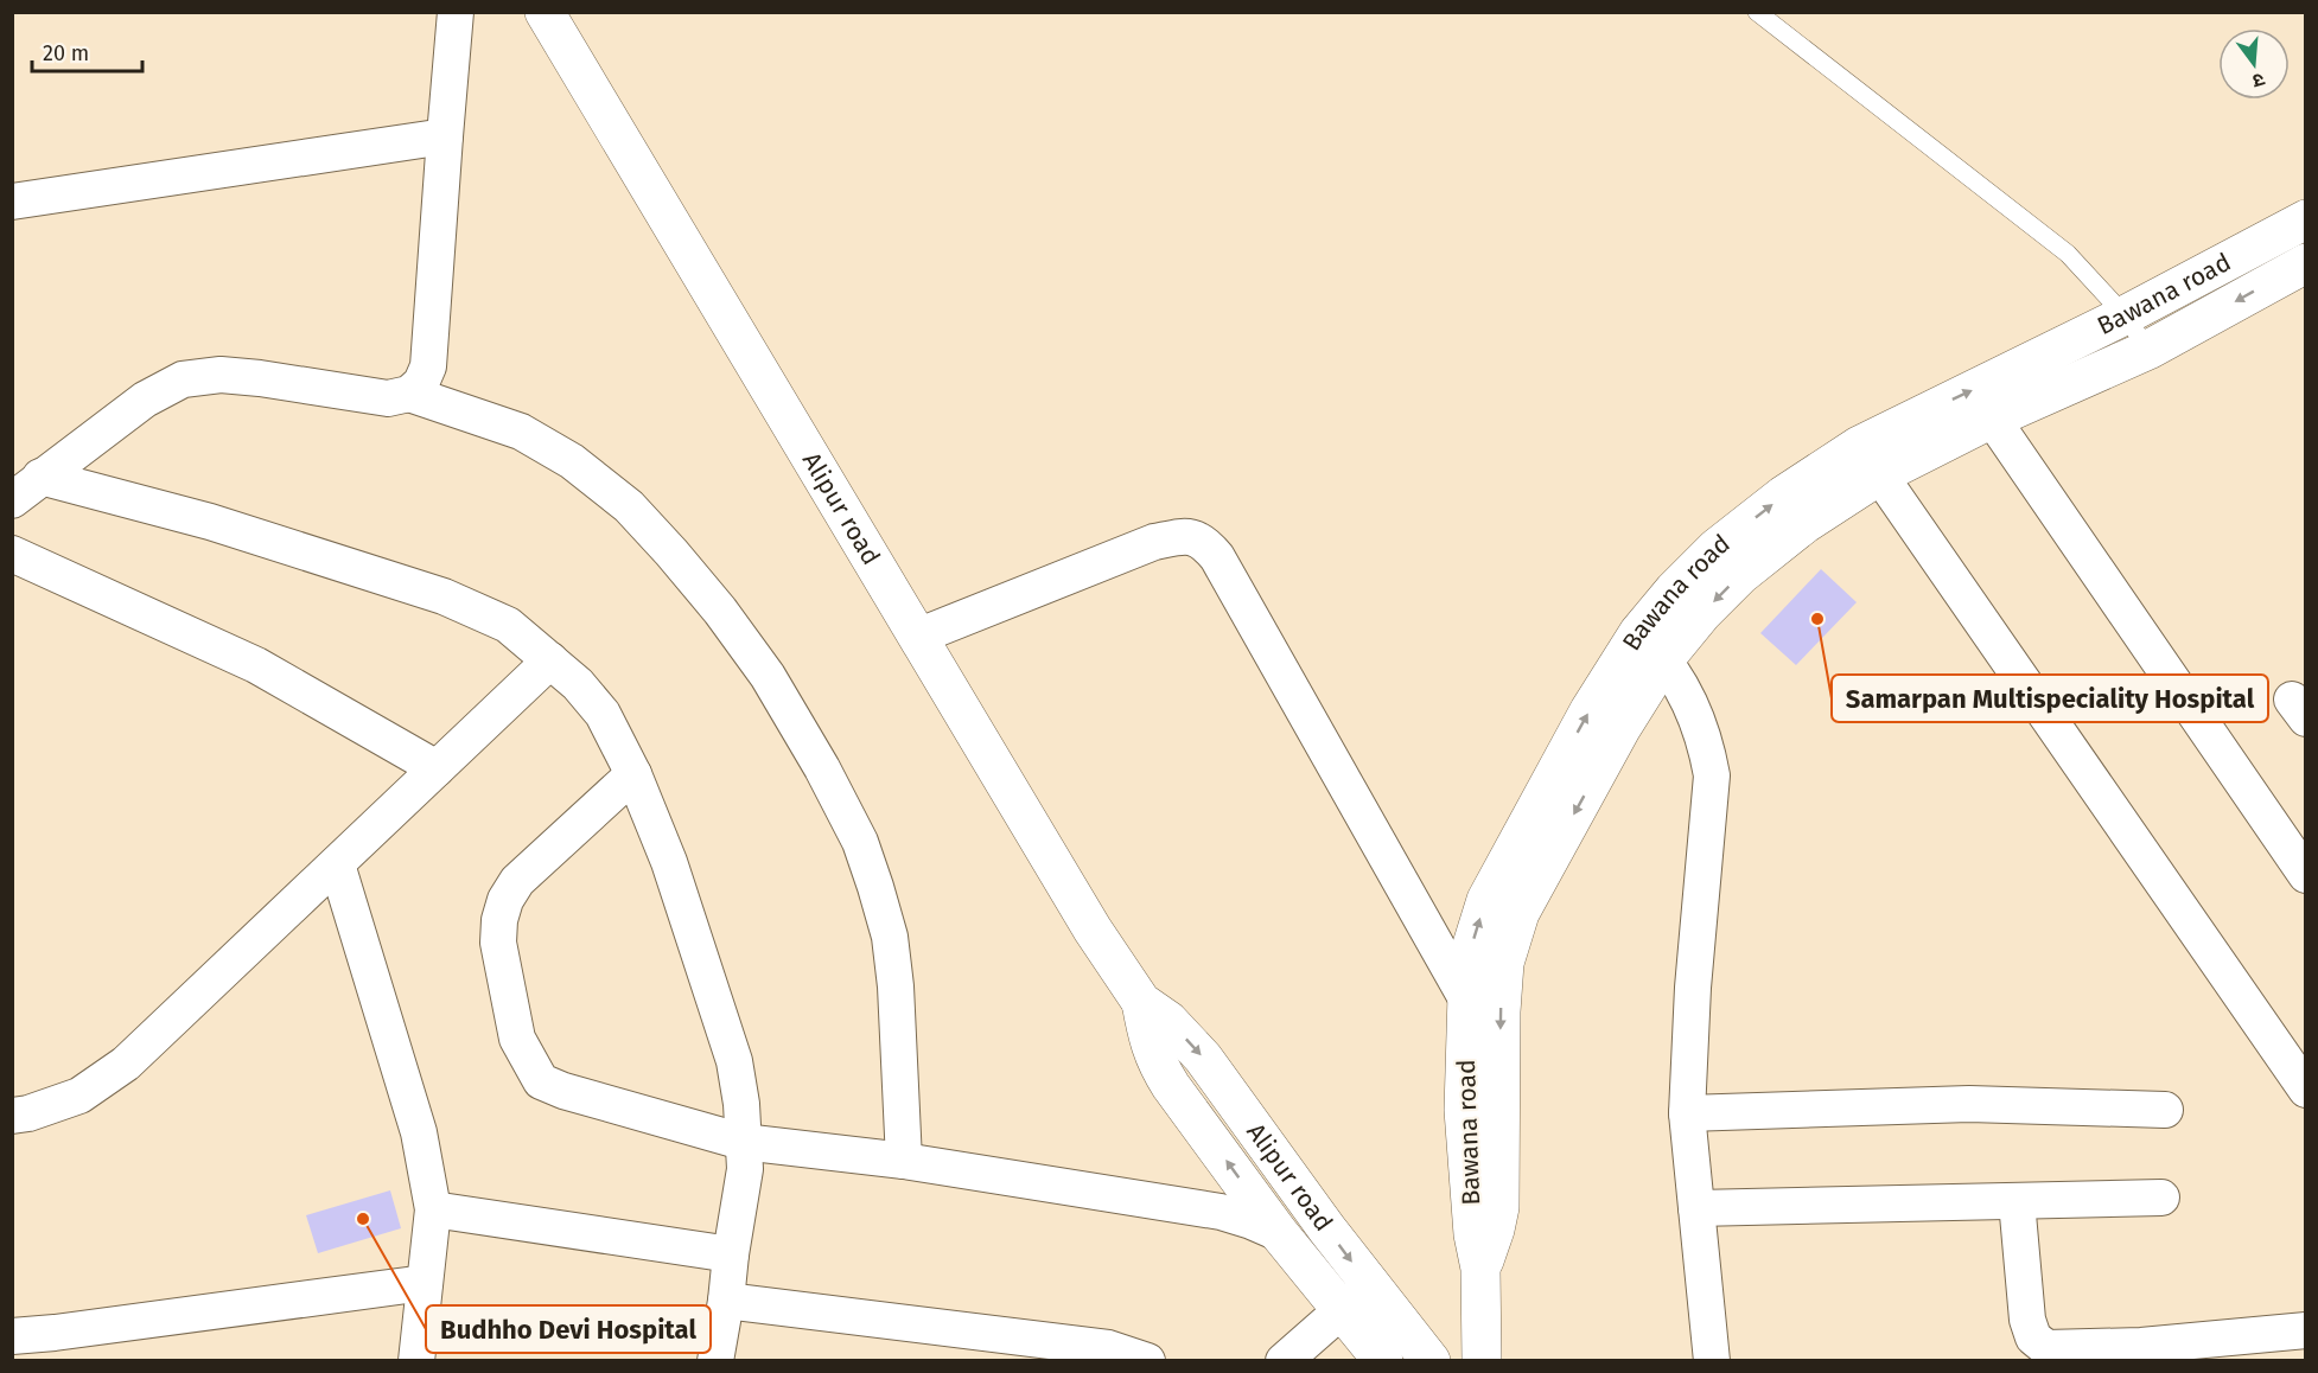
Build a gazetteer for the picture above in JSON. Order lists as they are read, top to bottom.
{
  "streets": {
    "street": ["Bawana road", "Alipur road"]
  },
  "places": ["Samarpan Multispeciality Hospital", "Budhho Devi Hospital"],
  "scale_bar": "20 m",
  "north": "bottom"
}
